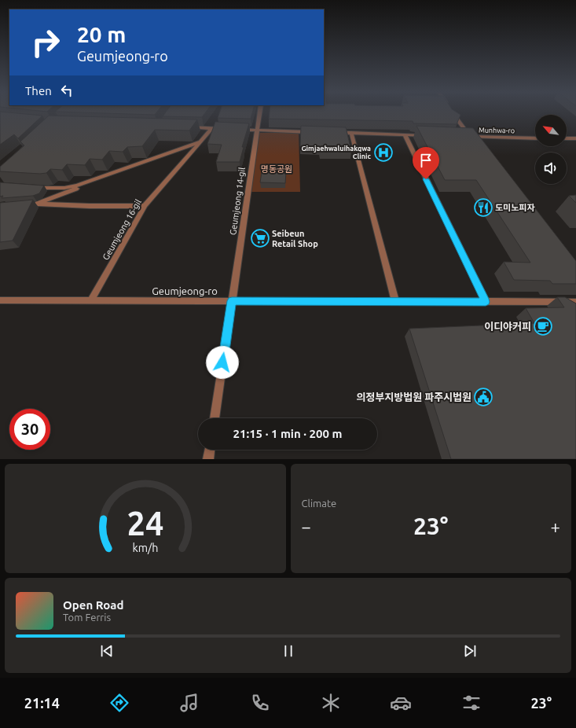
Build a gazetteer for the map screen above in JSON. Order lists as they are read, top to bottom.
{
  "streets": {
    "street": [
      "Munhwa-ro",
      "Geumjeong 14-gil",
      "Geumjeong 16-gil",
      "Geumjeong-ro"
    ]
  },
  "crossings": [
    ["Geumjeong 14-gil", "Geumjeong-ro"],
    ["Geumjeong 16-gil", "Geumjeong-ro"]
  ],
  "parks": ["명동공원"],
  "places": {
    "hospital": ["Gimjaehwaluihakgwa Clinic"],
    "restaurant": ["도미노피자"],
    "supermarket": ["Seibeun Retail Shop"],
    "cafe": ["이디야커피"],
    "public building": ["의정부지방법원 파주시법원"]
  },
  "north": "top left",
  "page": {
    "turn": ["20 m", "Geumjeong-ro"],
    "then": "Then",
    "limit": "30",
    "trip": "21:15 · 1 min · 200 m",
    "tile": "Climate",
    "heat": ["−", "23°", "+"],
    "song": ["Open Road", "Tom Ferris"],
    "tabs": ["21:14", "23°"],
    "gauge": ["24", "km/h"]
  }
}
